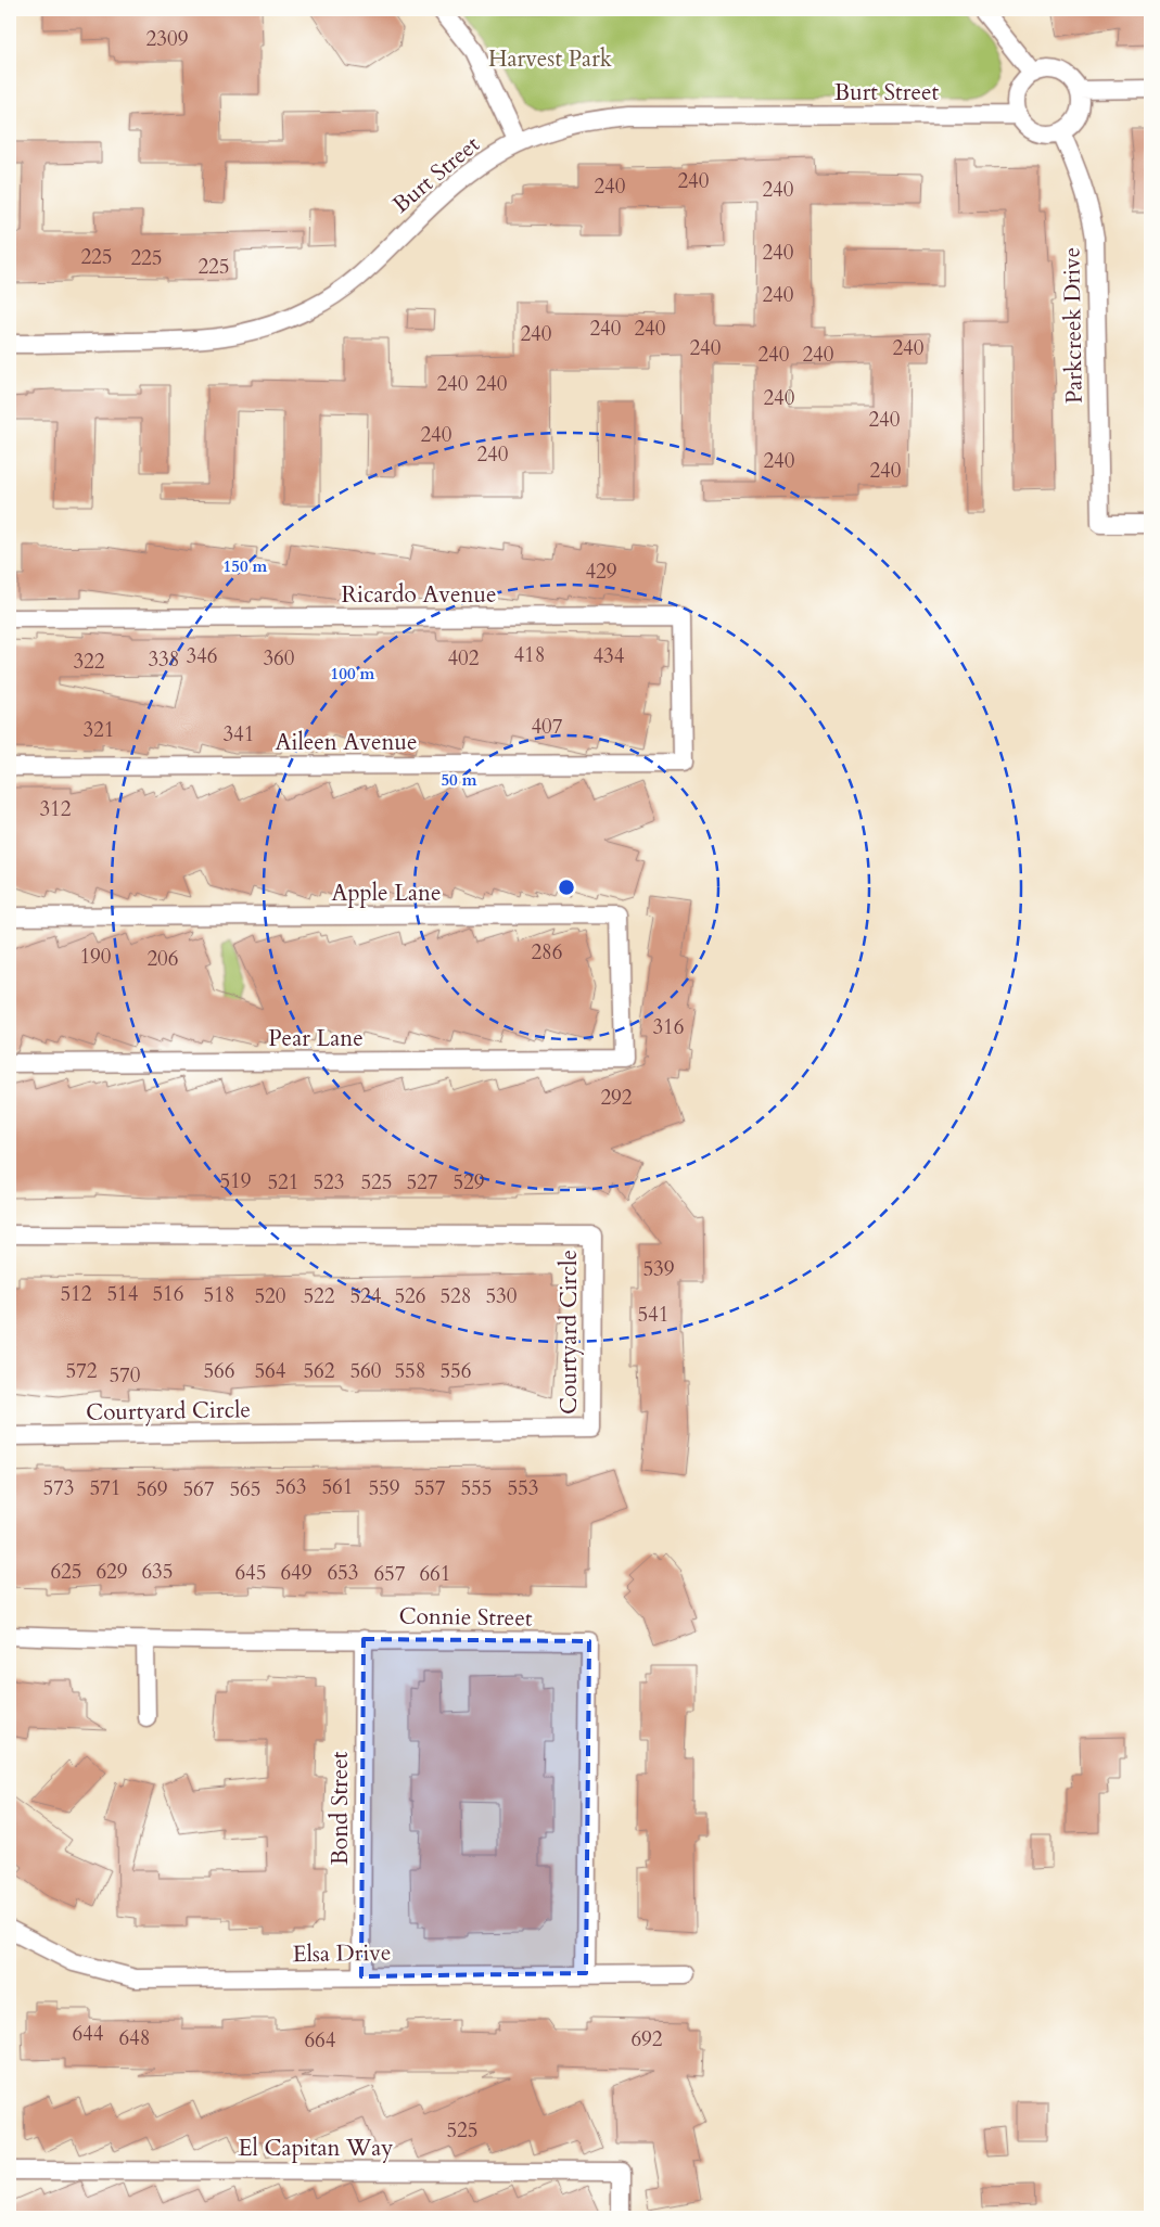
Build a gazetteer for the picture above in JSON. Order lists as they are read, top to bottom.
{
  "streets": {
    "street": [
      "Burt Street",
      "Parkcreek Drive",
      "Ricardo Avenue",
      "Aileen Avenue",
      "Apple Lane",
      "Pear Lane",
      "Courtyard Circle",
      "Connie Street",
      "Bond Street",
      "Elsa Drive",
      "El Capitan Way"
    ]
  },
  "crossings": [
    ["Burt Street", "Parkcreek Drive"],
    ["Ricardo Avenue", "Aileen Avenue"],
    ["Apple Lane", "Pear Lane"],
    ["Connie Street", "Bond Street"],
    ["Connie Street", "Elsa Drive"],
    ["Bond Street", "Elsa Drive"]
  ],
  "parks": ["Harvest Park"],
  "house_numbers": [
    "2309",
    "240",
    "240",
    "240",
    "240",
    "225",
    "225",
    "225",
    "240",
    "240",
    "240",
    "240",
    "240",
    "240",
    "240",
    "240",
    "240",
    "240",
    "240",
    "240",
    "240",
    "240",
    "240",
    "240",
    "429",
    "418",
    "346",
    "434",
    "360",
    "402",
    "338",
    "322",
    "407",
    "321",
    "341",
    "312",
    "286",
    "190",
    "206",
    "316",
    "292",
    "519",
    "521",
    "523",
    "525",
    "527",
    "529",
    "539",
    "512",
    "514",
    "516",
    "518",
    "520",
    "522",
    "524",
    "526",
    "528",
    "530",
    "541",
    "572",
    "566",
    "564",
    "562",
    "560",
    "558",
    "556",
    "570",
    "563",
    "561",
    "573",
    "571",
    "559",
    "557",
    "555",
    "553",
    "569",
    "567",
    "565",
    "625",
    "629",
    "635",
    "645",
    "649",
    "653",
    "657",
    "661",
    "644",
    "648",
    "692",
    "664",
    "525"
  ],
  "rings": ["150 m", "100 m", "50 m"]
}
